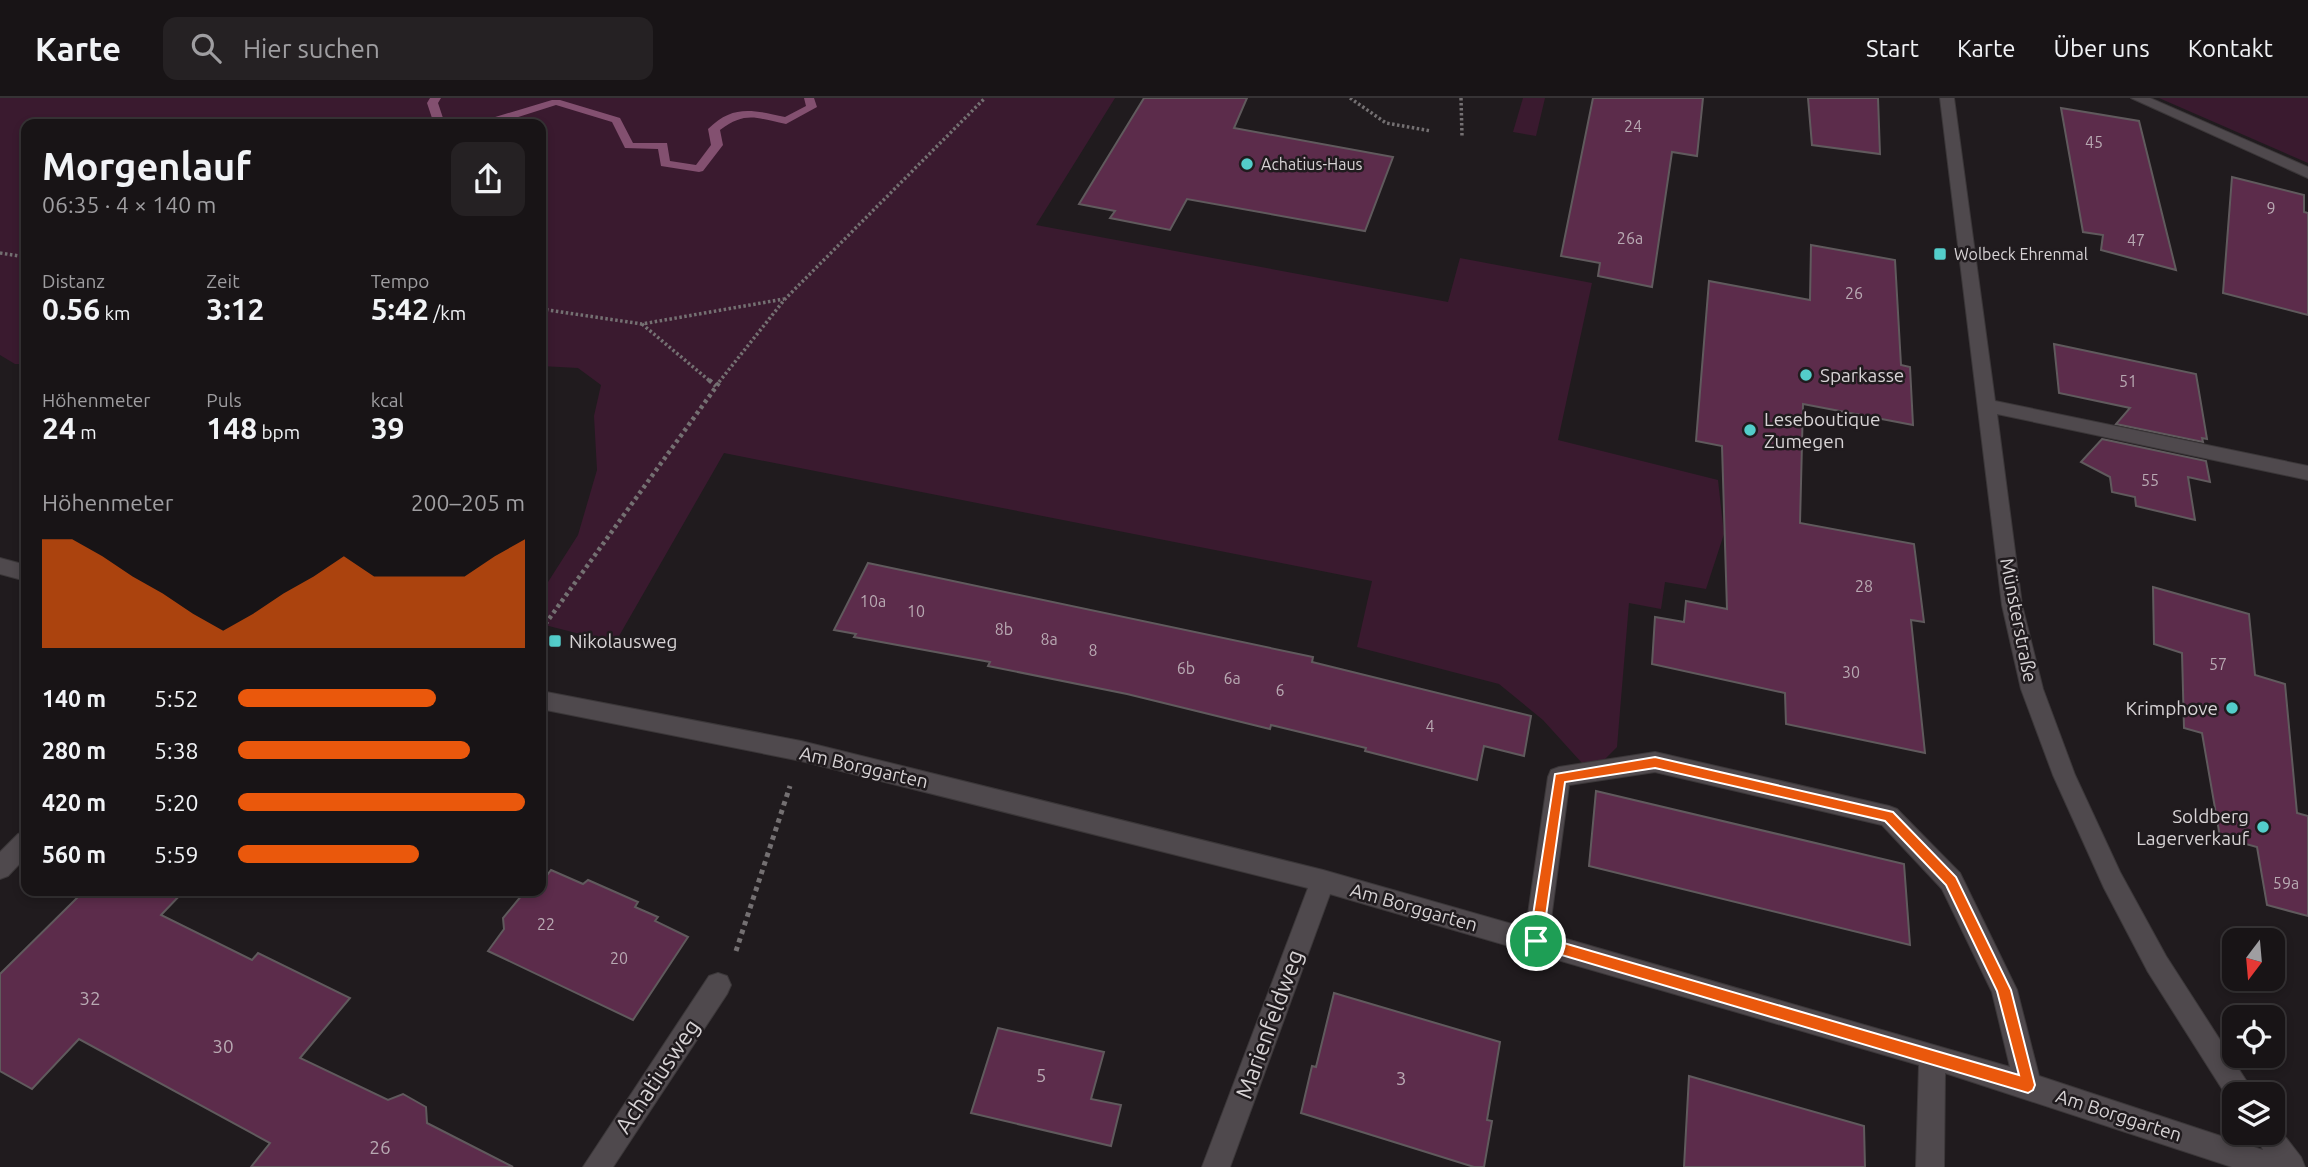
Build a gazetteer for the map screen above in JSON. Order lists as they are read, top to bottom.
{
  "streets": {
    "street": [
      "Münsterstraße",
      "Am Borggarten",
      "Marienfeldweg",
      "Achatiusweg"
    ]
  },
  "crossings": [
    ["Am Borggarten", "Marienfeldweg"]
  ],
  "places": {
    "other": [
      "Achatius-Haus",
      "Sparkasse",
      "Leseboutique Zumegen",
      "Krimphove",
      "Soldberg Lagerverkauf"
    ],
    "transit": ["Wolbeck Ehrenmal", "Nikolausweg"]
  },
  "house_numbers": [
    "24",
    "45",
    "9",
    "26a",
    "47",
    "26",
    "51",
    "55",
    "28",
    "10a",
    "10",
    "8b",
    "8a",
    "8",
    "57",
    "6b",
    "30",
    "6a",
    "6",
    "4",
    "59a",
    "22",
    "20",
    "32",
    "30",
    "5",
    "3",
    "26"
  ],
  "north": "bottom",
  "page": {
    "header": "Karte",
    "search": "Hier suchen",
    "nav": [
      "Start",
      "Karte",
      "Über uns",
      "Kontakt"
    ],
    "heading": ["Morgenlauf", "06:35 · 4 × 140 m"],
    "stats": [
      ["Distanz", "0.56 km"],
      ["Zeit", "3:12"],
      ["Tempo", "5:42 /km"],
      ["Höhenmeter", "24 m"],
      ["Puls", "148 bpm"],
      ["kcal", "39"]
    ],
    "chart": ["Höhenmeter", "200–205 m"],
    "list": [
      {
        "name": "140 m",
        "note": "5:52"
      },
      {
        "name": "280 m",
        "note": "5:38"
      },
      {
        "name": "420 m",
        "note": "5:20"
      },
      {
        "name": "560 m",
        "note": "5:59"
      }
    ]
  }
}
